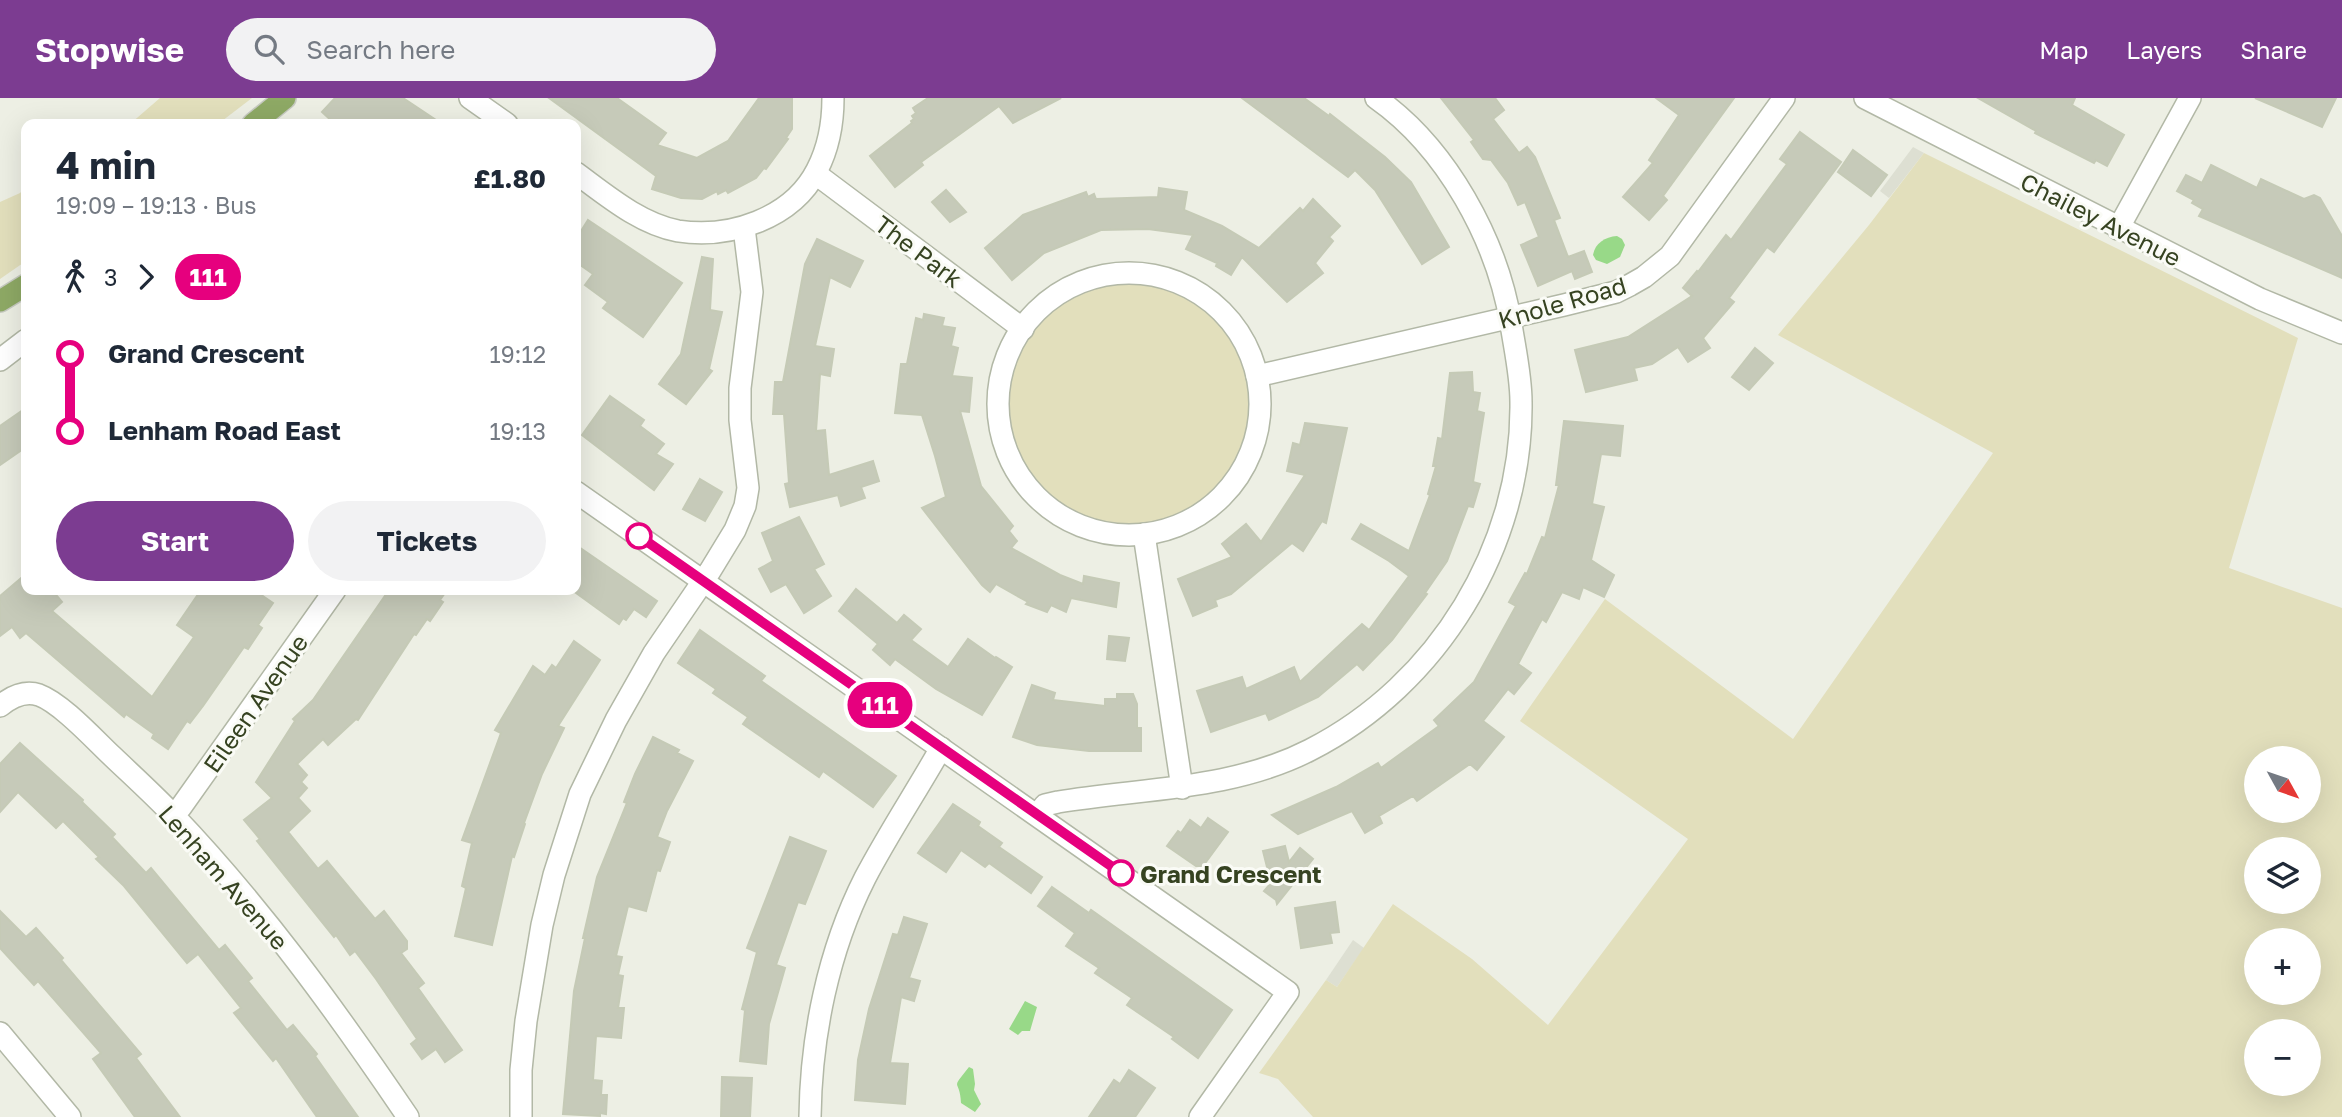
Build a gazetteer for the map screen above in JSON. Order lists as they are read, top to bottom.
{
  "streets": {
    "street": [
      "Chailey Avenue",
      "The Park",
      "Knole Road",
      "Eileen Avenue",
      "Lenham Avenue"
    ]
  },
  "crossings": [
    ["Eileen Avenue", "Lenham Avenue"]
  ],
  "places": ["Grand Crescent"],
  "lines": ["bus line 111"],
  "north": "bottom right",
  "page": {
    "header": "Stopwise",
    "search": "Search here",
    "nav": ["Map", "Layers", "Share"],
    "on_map": "111",
    "heading": ["4 min", "19:09 – 19:13 · Bus", "£1.80"],
    "legs": ["3", "111"],
    "list": [
      {
        "name": "Grand Crescent",
        "value": "19:12"
      },
      {
        "name": "Lenham Road East",
        "value": "19:13"
      }
    ],
    "buttons": ["Start", "Tickets"],
    "map_buttons": ["+", "−"]
  }
}
